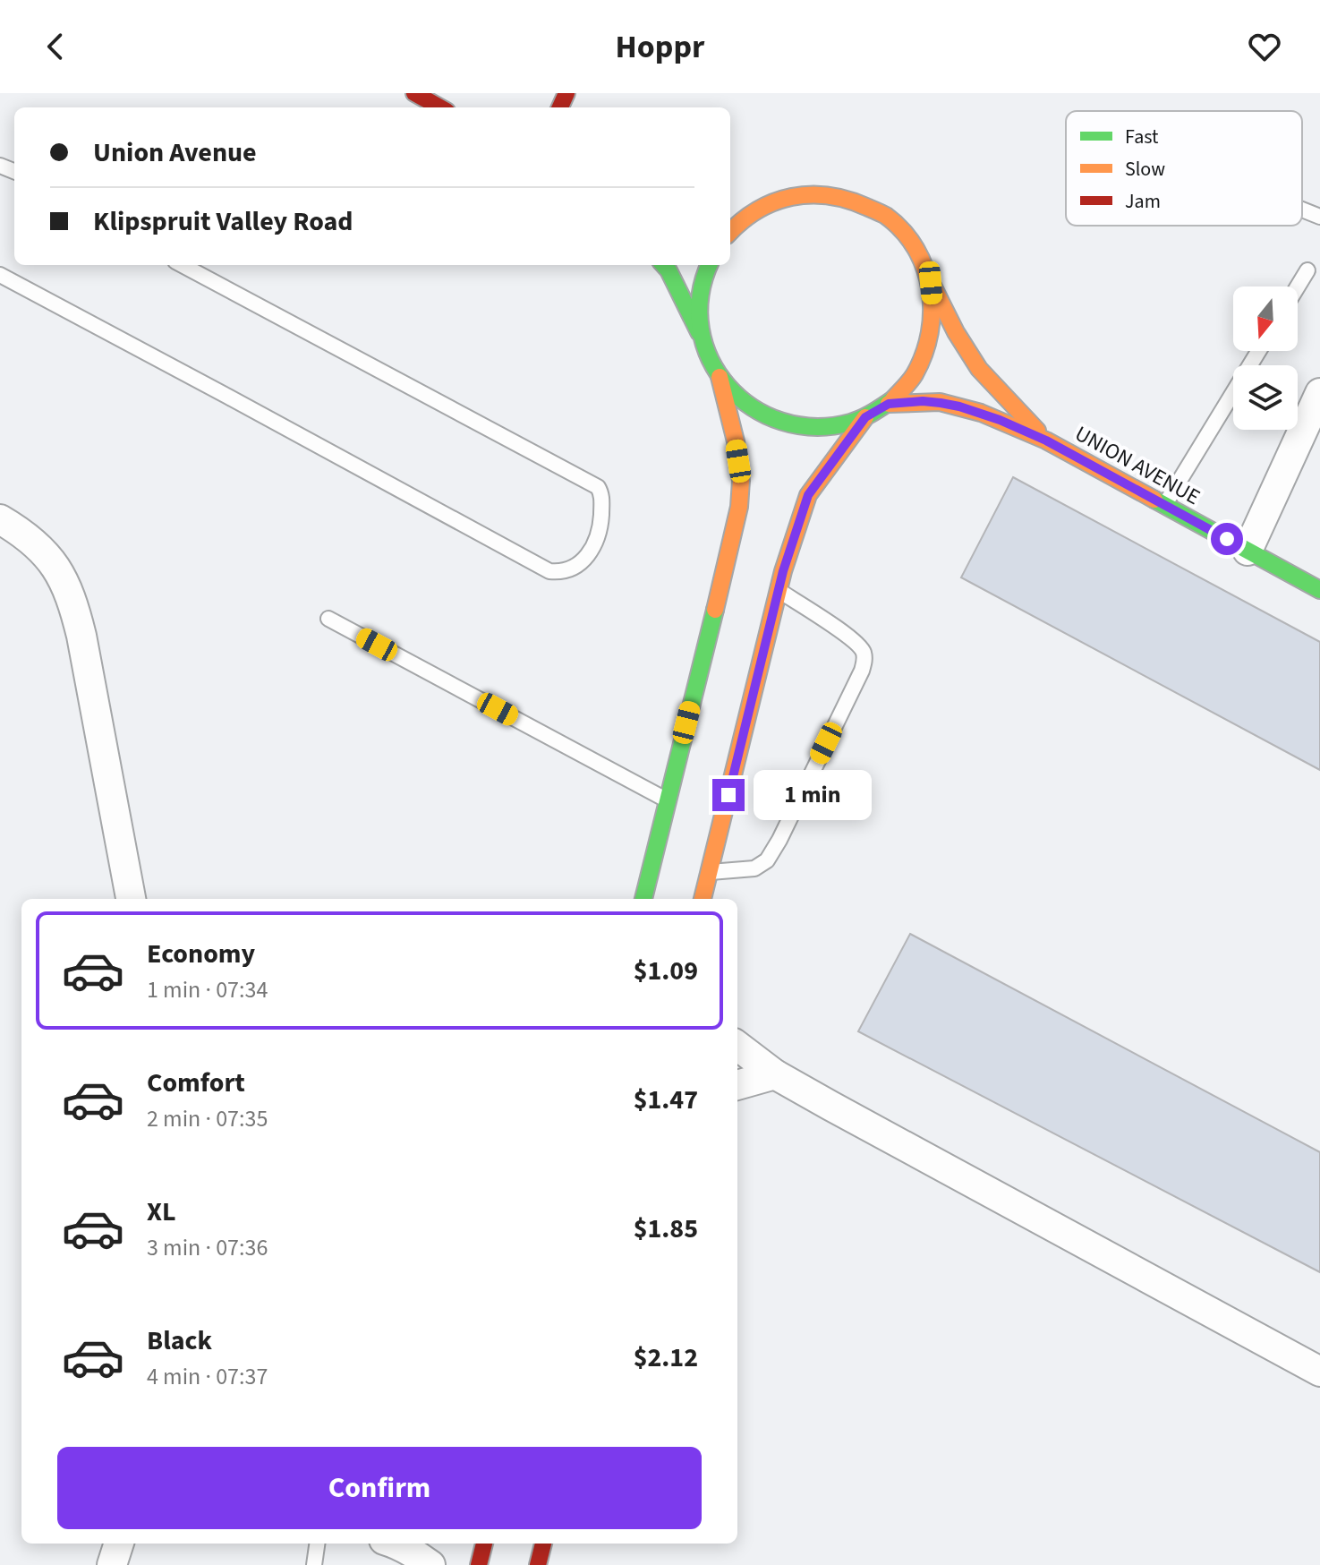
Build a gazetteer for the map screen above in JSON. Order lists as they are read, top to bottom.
{
  "streets": {
    "street": ["UNION AVENUE"]
  },
  "legend": ["Fast", "Slow", "Jam"],
  "north": "bottom",
  "page": {
    "header": "Hoppr",
    "banner": ["Union Avenue", "Klipspruit Valley Road"],
    "bubble": "1 min",
    "list": [
      {
        "name": "Economy",
        "note": "1 min · 07:34",
        "value": "$1.09"
      },
      {
        "name": "Comfort",
        "note": "2 min · 07:35",
        "value": "$1.47"
      },
      {
        "name": "XL",
        "note": "3 min · 07:36",
        "value": "$1.85"
      },
      {
        "name": "Black",
        "note": "4 min · 07:37",
        "value": "$2.12"
      }
    ],
    "buttons": "Confirm"
  }
}
